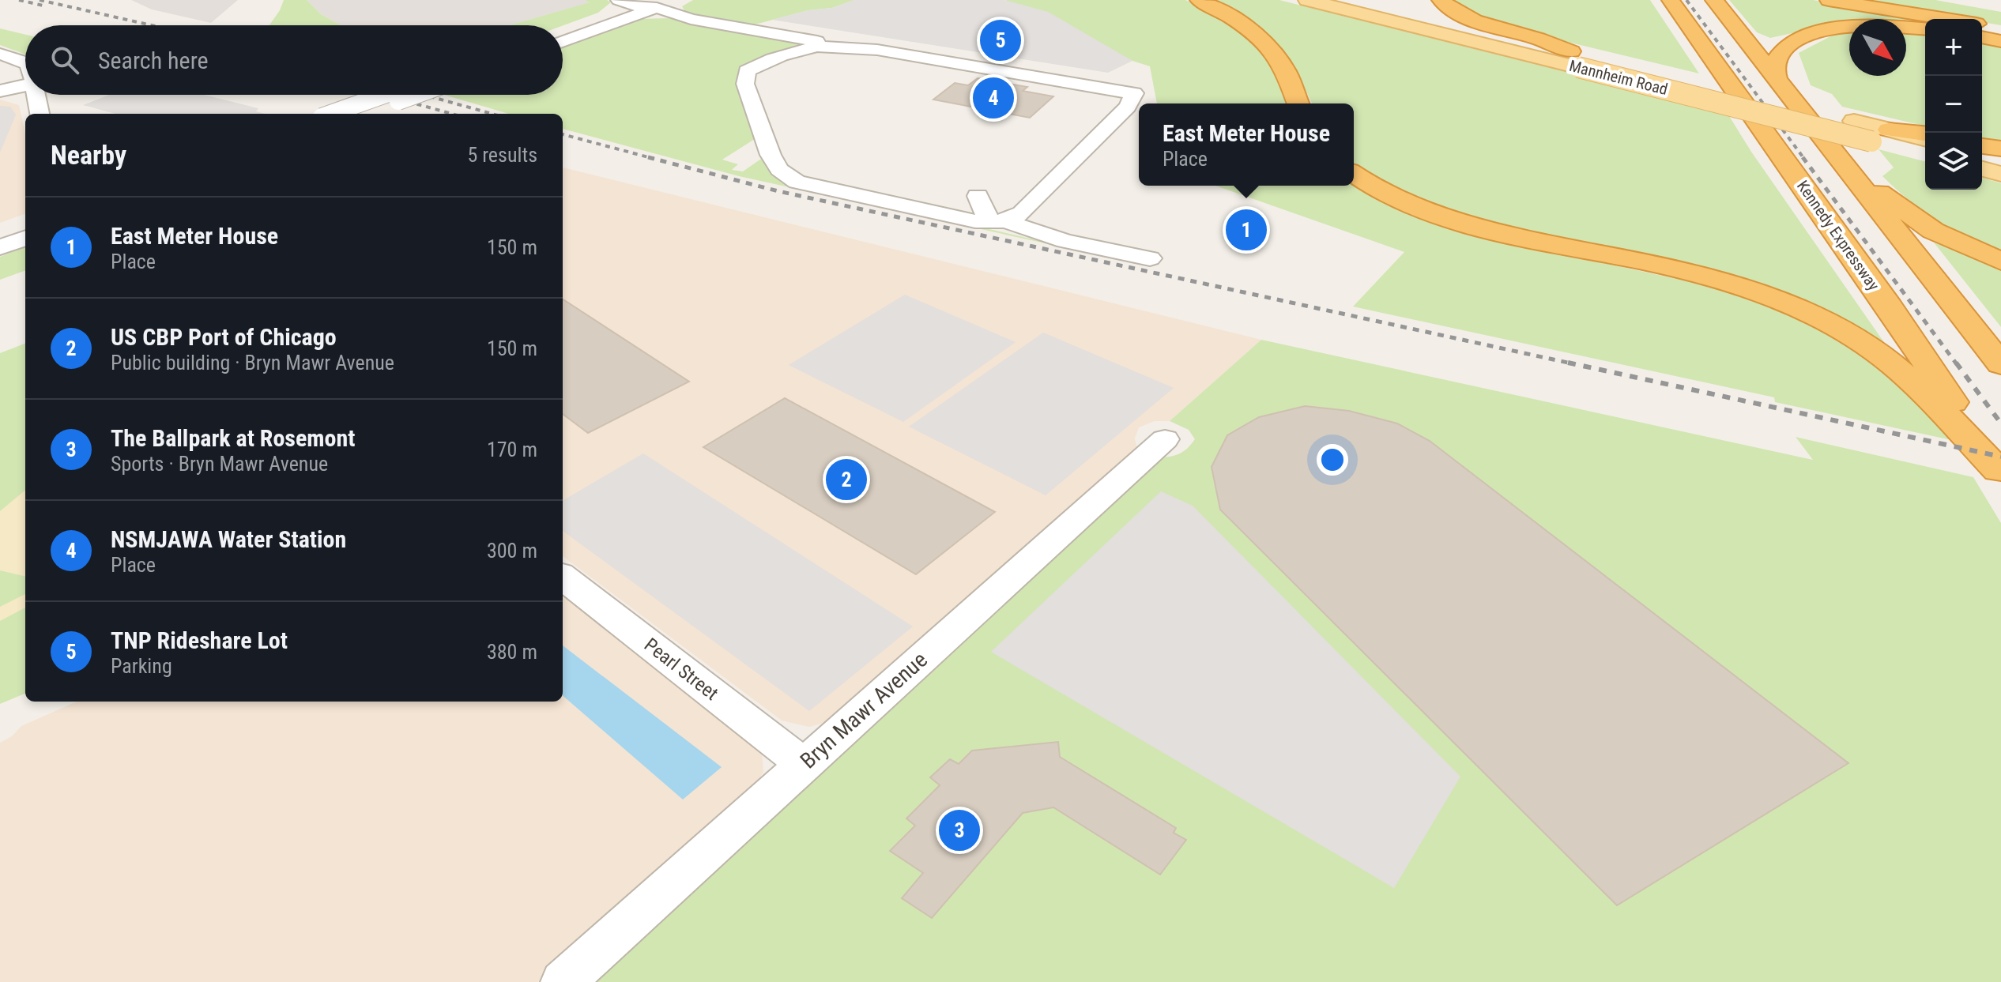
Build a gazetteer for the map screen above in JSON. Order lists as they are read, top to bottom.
{
  "streets": {
    "highway": ["Kennedy Expressway"],
    "main road": ["Mannheim Road"],
    "street": ["Pearl Street", "Bryn Mawr Avenue"]
  },
  "crossings": [
    ["Pearl Street", "Bryn Mawr Avenue"]
  ],
  "north": "bottom right",
  "page": {
    "pins": [
      "5",
      "4",
      "1",
      "2",
      "3"
    ],
    "map_buttons": ["+", "−"],
    "search": "Search here",
    "popup": ["East Meter House", "Place"],
    "heading": ["Nearby", "5 results"],
    "list": [
      {
        "mark": "1",
        "name": "East Meter House",
        "note": "Place",
        "value": "150 m"
      },
      {
        "mark": "2",
        "name": "US CBP Port of Chicago",
        "note": "Public building · Bryn Mawr Avenue",
        "value": "150 m"
      },
      {
        "mark": "3",
        "name": "The Ballpark at Rosemont",
        "note": "Sports · Bryn Mawr Avenue",
        "value": "170 m"
      },
      {
        "mark": "4",
        "name": "NSMJAWA Water Station",
        "note": "Place",
        "value": "300 m"
      },
      {
        "mark": "5",
        "name": "TNP Rideshare Lot",
        "note": "Parking",
        "value": "380 m"
      }
    ]
  }
}
